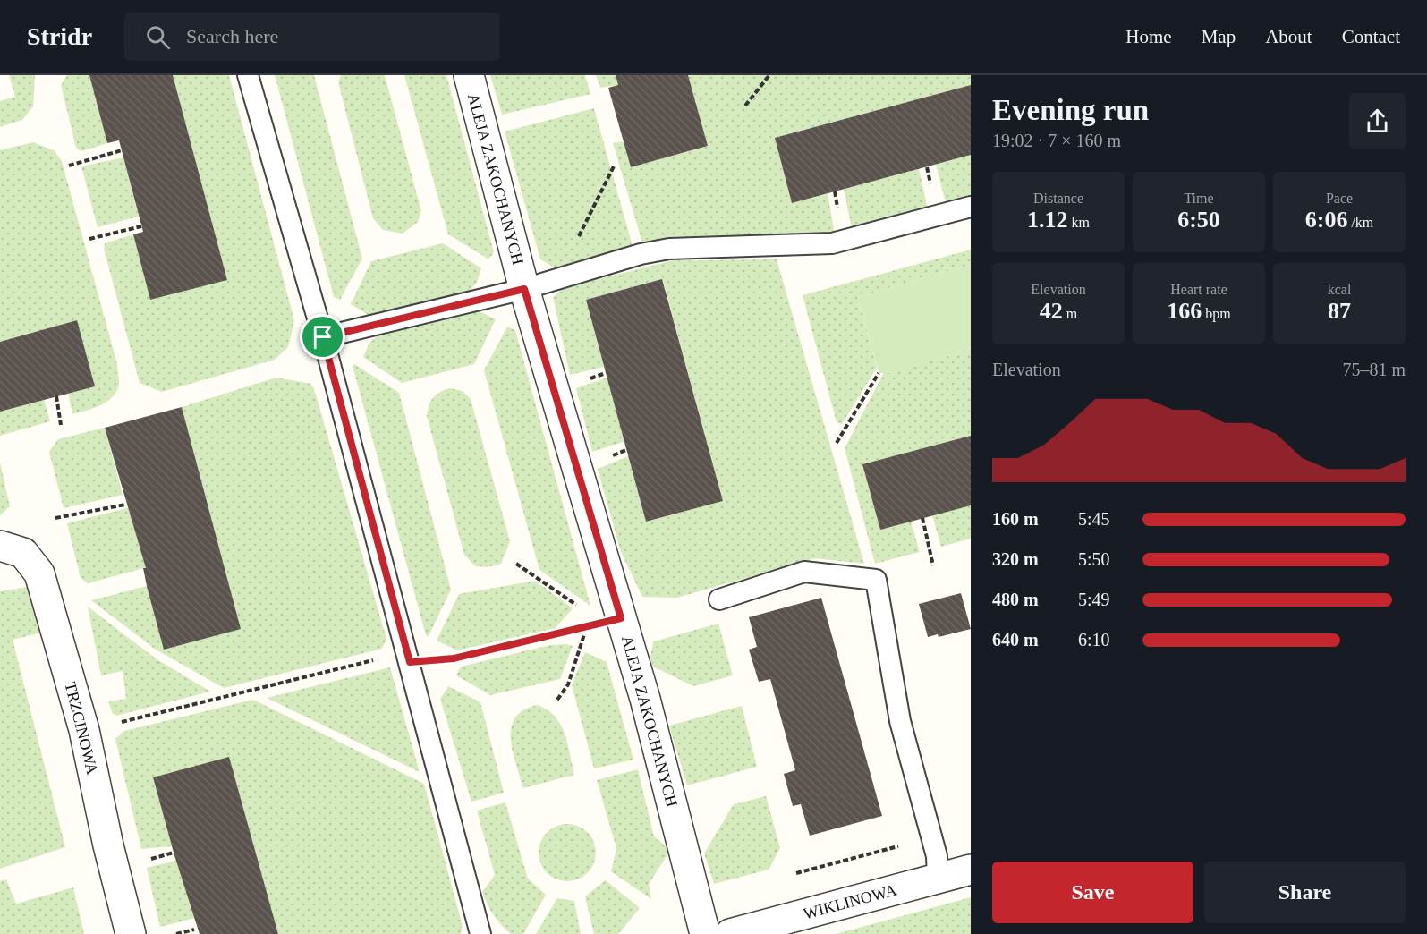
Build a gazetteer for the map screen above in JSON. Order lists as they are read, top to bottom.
{
  "streets": {
    "street": ["ALEJA ZAKOCHANYCH", "TRZCINOWA", "WIKLINOWA"]
  },
  "page": {
    "header": "Stridr",
    "search": "Search here",
    "nav": [
      "Home",
      "Map",
      "About",
      "Contact"
    ],
    "heading": ["Evening run", "19:02 · 7 × 160 m"],
    "stats": [
      ["Distance", "1.12 km"],
      ["Time", "6:50"],
      ["Pace", "6:06 /km"],
      ["Elevation", "42 m"],
      ["Heart rate", "166 bpm"],
      ["kcal", "87"]
    ],
    "chart": ["Elevation", "75–81 m"],
    "list": [
      {
        "name": "160 m",
        "note": "5:45"
      },
      {
        "name": "320 m",
        "note": "5:50"
      },
      {
        "name": "480 m",
        "note": "5:49"
      },
      {
        "name": "640 m",
        "note": "6:10"
      }
    ],
    "buttons": ["Save", "Share"]
  }
}
